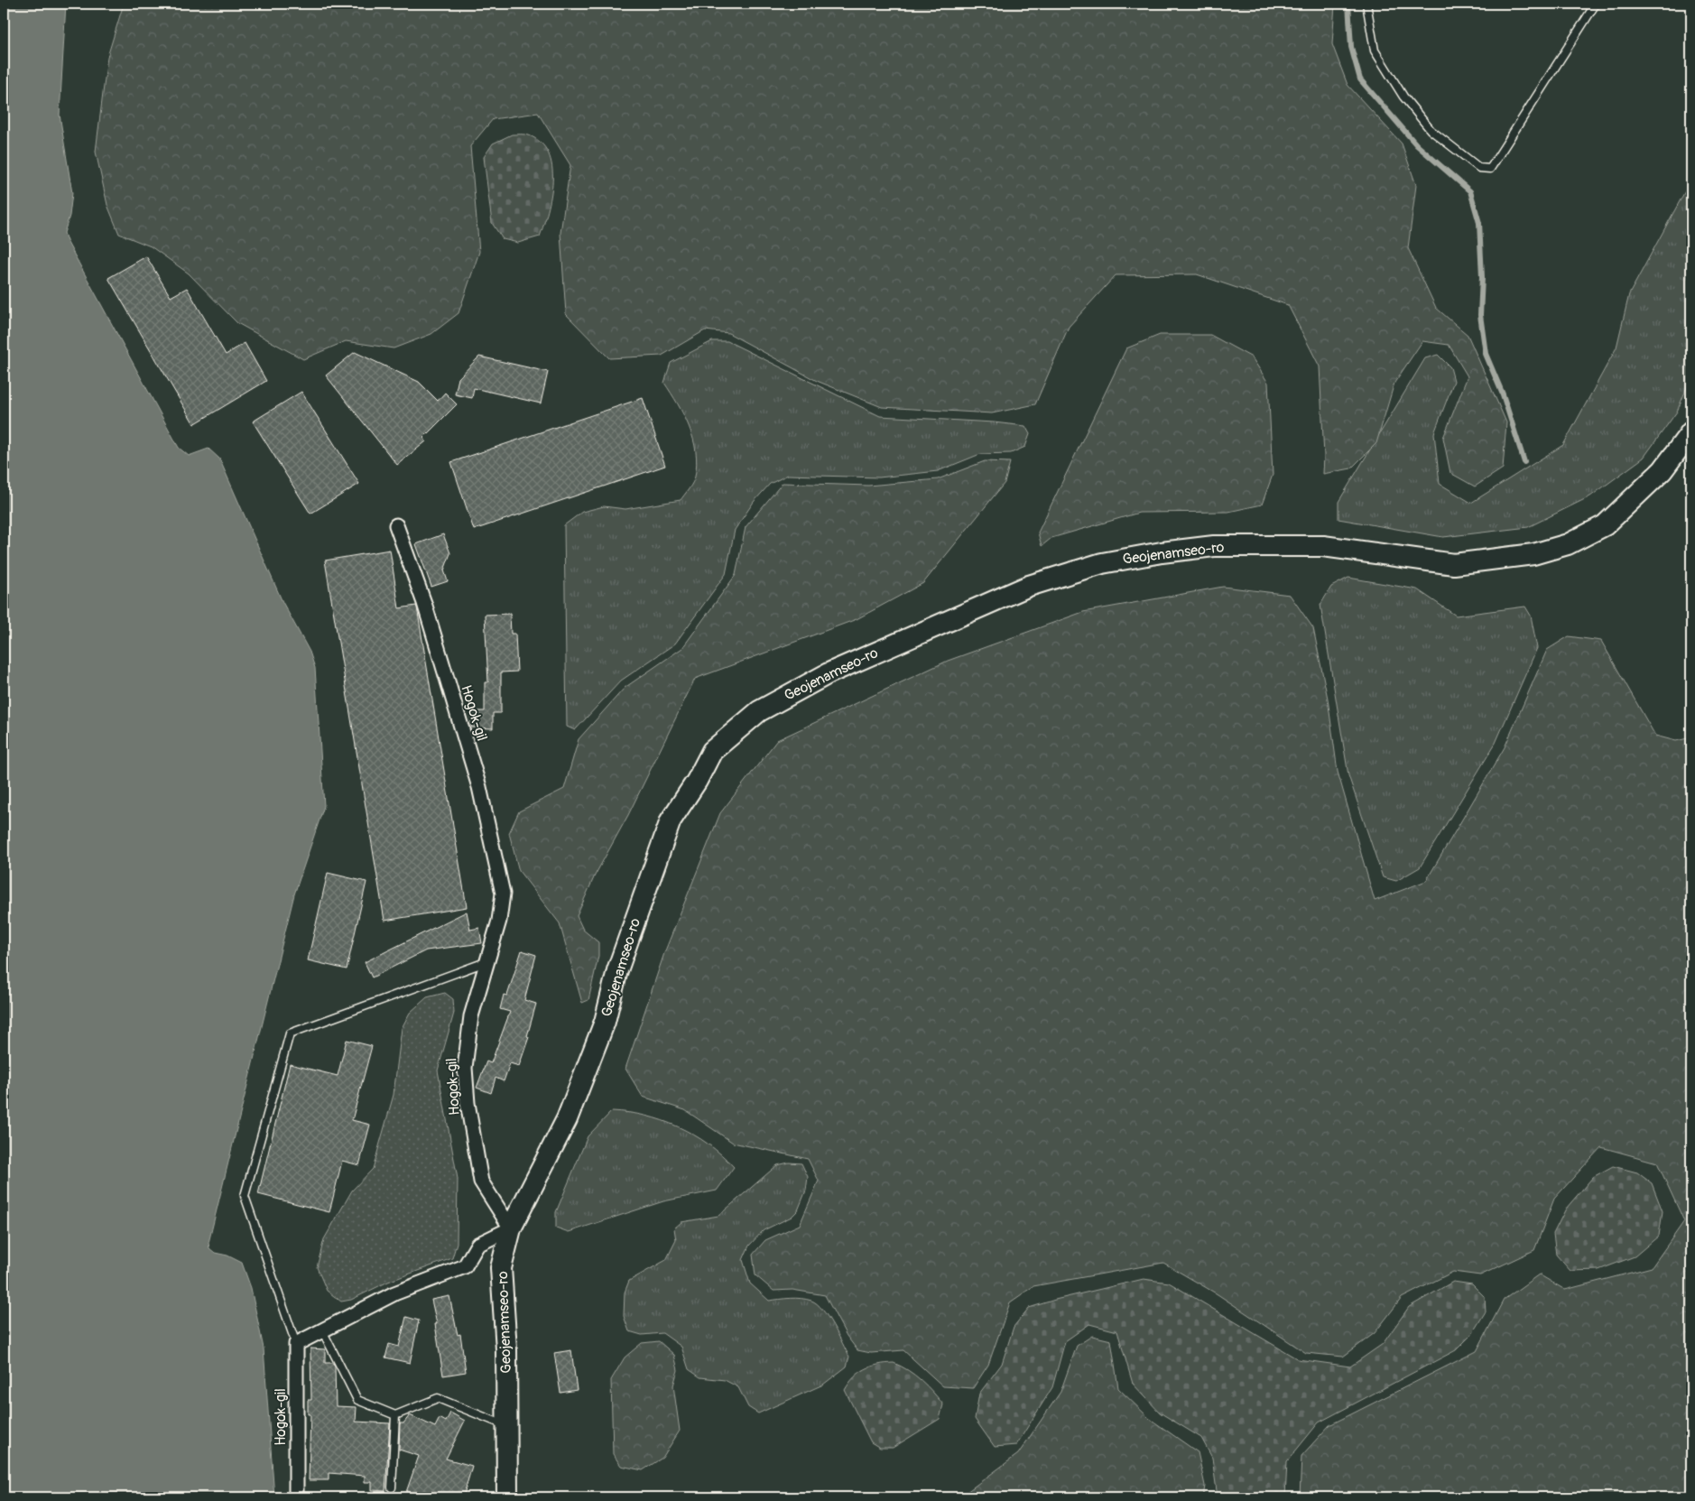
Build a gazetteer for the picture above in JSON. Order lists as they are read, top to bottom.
{
  "streets": {
    "main road": ["Geojenamseo-ro"],
    "street": ["Hogok-gil"]
  },
  "crossings": [
    ["Geojenamseo-ro", "Hogok-gil"]
  ]
}
